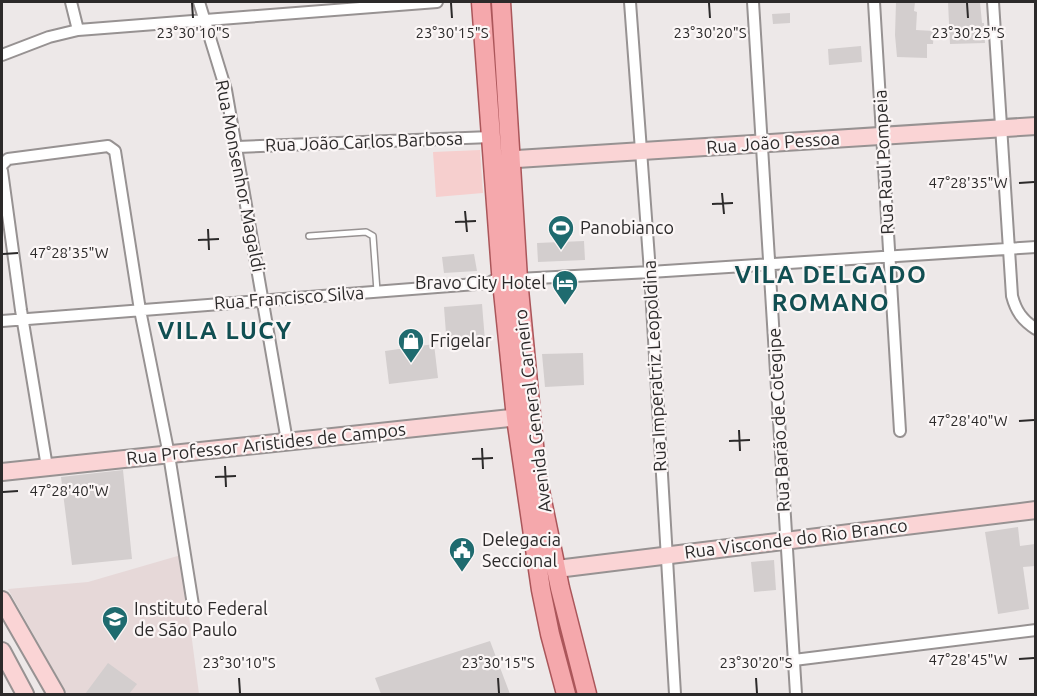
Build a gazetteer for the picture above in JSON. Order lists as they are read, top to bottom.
{
  "streets": {
    "main road": [
      "Rua João Pessoa",
      "Avenida General Carneiro",
      "Rua Professor Aristides de Campos",
      "Rua Visconde do Rio Branco"
    ],
    "street": [
      "Rua João Carlos Barbosa",
      "Rua Raul Pompeia",
      "Rua Monsenhor Magaldi",
      "Rua Francisco Silva",
      "Rua Imperatriz Leopoldina",
      "Rua Barão de Cotegipe"
    ]
  },
  "crossings": [
    ["Rua João Carlos Barbosa", "Rua Monsenhor Magaldi"],
    ["Rua João Carlos Barbosa", "Avenida General Carneiro"],
    ["Rua João Pessoa", "Rua Raul Pompeia"],
    ["Rua João Pessoa", "Rua Imperatriz Leopoldina"],
    ["Rua João Pessoa", "Avenida General Carneiro"],
    ["Rua João Pessoa", "Rua Barão de Cotegipe"],
    ["Rua Monsenhor Magaldi", "Rua Francisco Silva"],
    ["Rua Monsenhor Magaldi", "Rua Professor Aristides de Campos"],
    ["Rua Francisco Silva", "Avenida General Carneiro"],
    ["Rua Imperatriz Leopoldina", "Rua Visconde do Rio Branco"],
    ["Avenida General Carneiro", "Rua Professor Aristides de Campos"],
    ["Avenida General Carneiro", "Rua Visconde do Rio Branco"],
    ["Rua Barão de Cotegipe", "Rua Visconde do Rio Branco"]
  ],
  "districts": ["VILA DELGADO ROMANO", "VILA LUCY"],
  "places": {
    "sports": ["Panobianco"],
    "hotel": ["Bravo City Hotel"],
    "shop": ["Frigelar"],
    "public building": ["Delegacia Seccional"],
    "school or university": ["Instituto Federal de São Paulo"]
  },
  "coordinates": [
    "23°30'10\"S",
    "23°30'15\"S",
    "23°30'20\"S",
    "23°30'25\"S",
    "47°28'35\"W",
    "47°28'40\"W",
    "47°28'45\"W"
  ]
}
